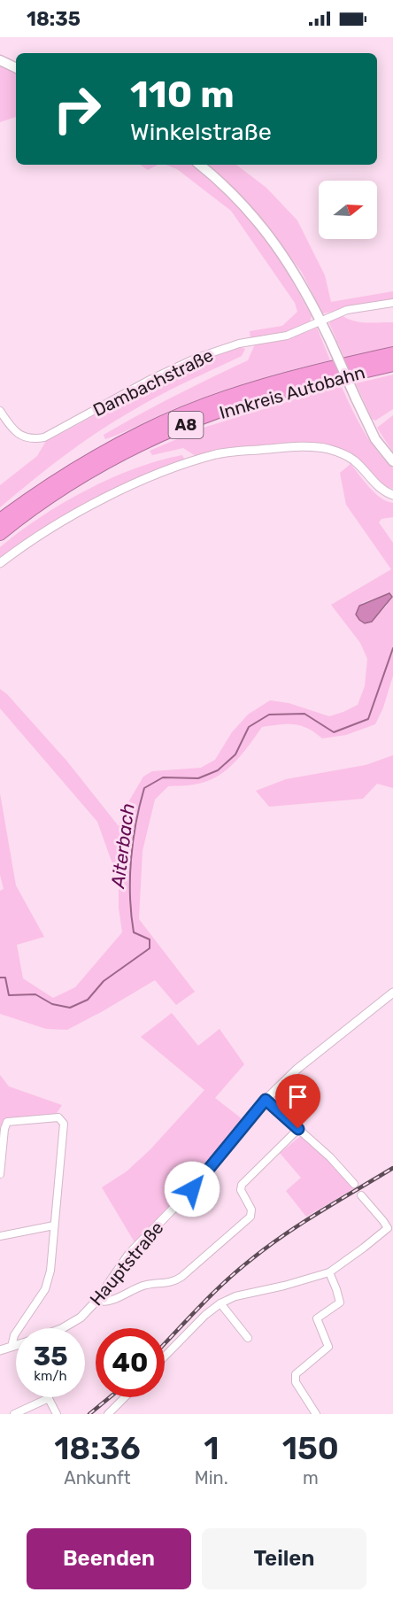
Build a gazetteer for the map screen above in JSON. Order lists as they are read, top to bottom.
{
  "streets": {
    "highway": ["Innkreis Autobahn", "A8"],
    "street": ["Dambachstraße", "Hauptstraße"]
  },
  "water": ["Aiterbach"],
  "north": "right",
  "page": {
    "status": "18:35",
    "turn": ["110 m", "Winkelstraße"],
    "speed": "35 km/h",
    "limit": "40",
    "eta": [
      "18:36",
      "Ankunft",
      "1",
      "Min.",
      "150",
      "m"
    ],
    "buttons": ["Beenden", "Teilen"]
  }
}
